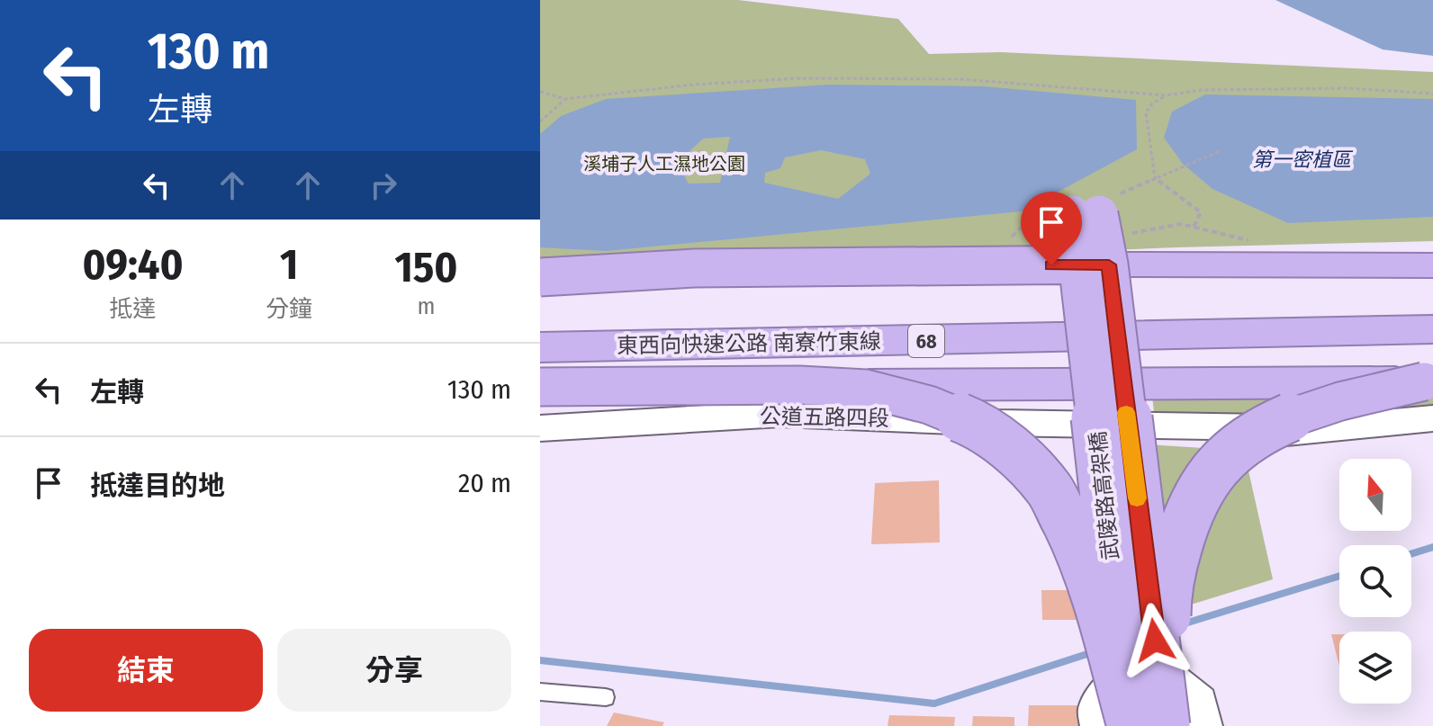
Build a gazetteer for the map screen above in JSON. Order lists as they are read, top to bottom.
{
  "streets": {
    "highway": ["68", "東西向快速公路 南寮竹東線", "武陵路高架橋"],
    "street": ["公道五路四段"]
  },
  "water": ["第一密植區"],
  "parks": ["溪埔子人工濕地公園"],
  "north": "top",
  "page": {
    "turn": ["130 m", "左轉"],
    "eta": [
      "09:40",
      "抵達",
      "1",
      "分鐘",
      "150",
      "m"
    ],
    "list": [
      {
        "name": "左轉",
        "value": "130 m"
      },
      {
        "name": "抵達目的地",
        "value": "20 m"
      }
    ],
    "buttons": ["結束", "分享"]
  }
}
